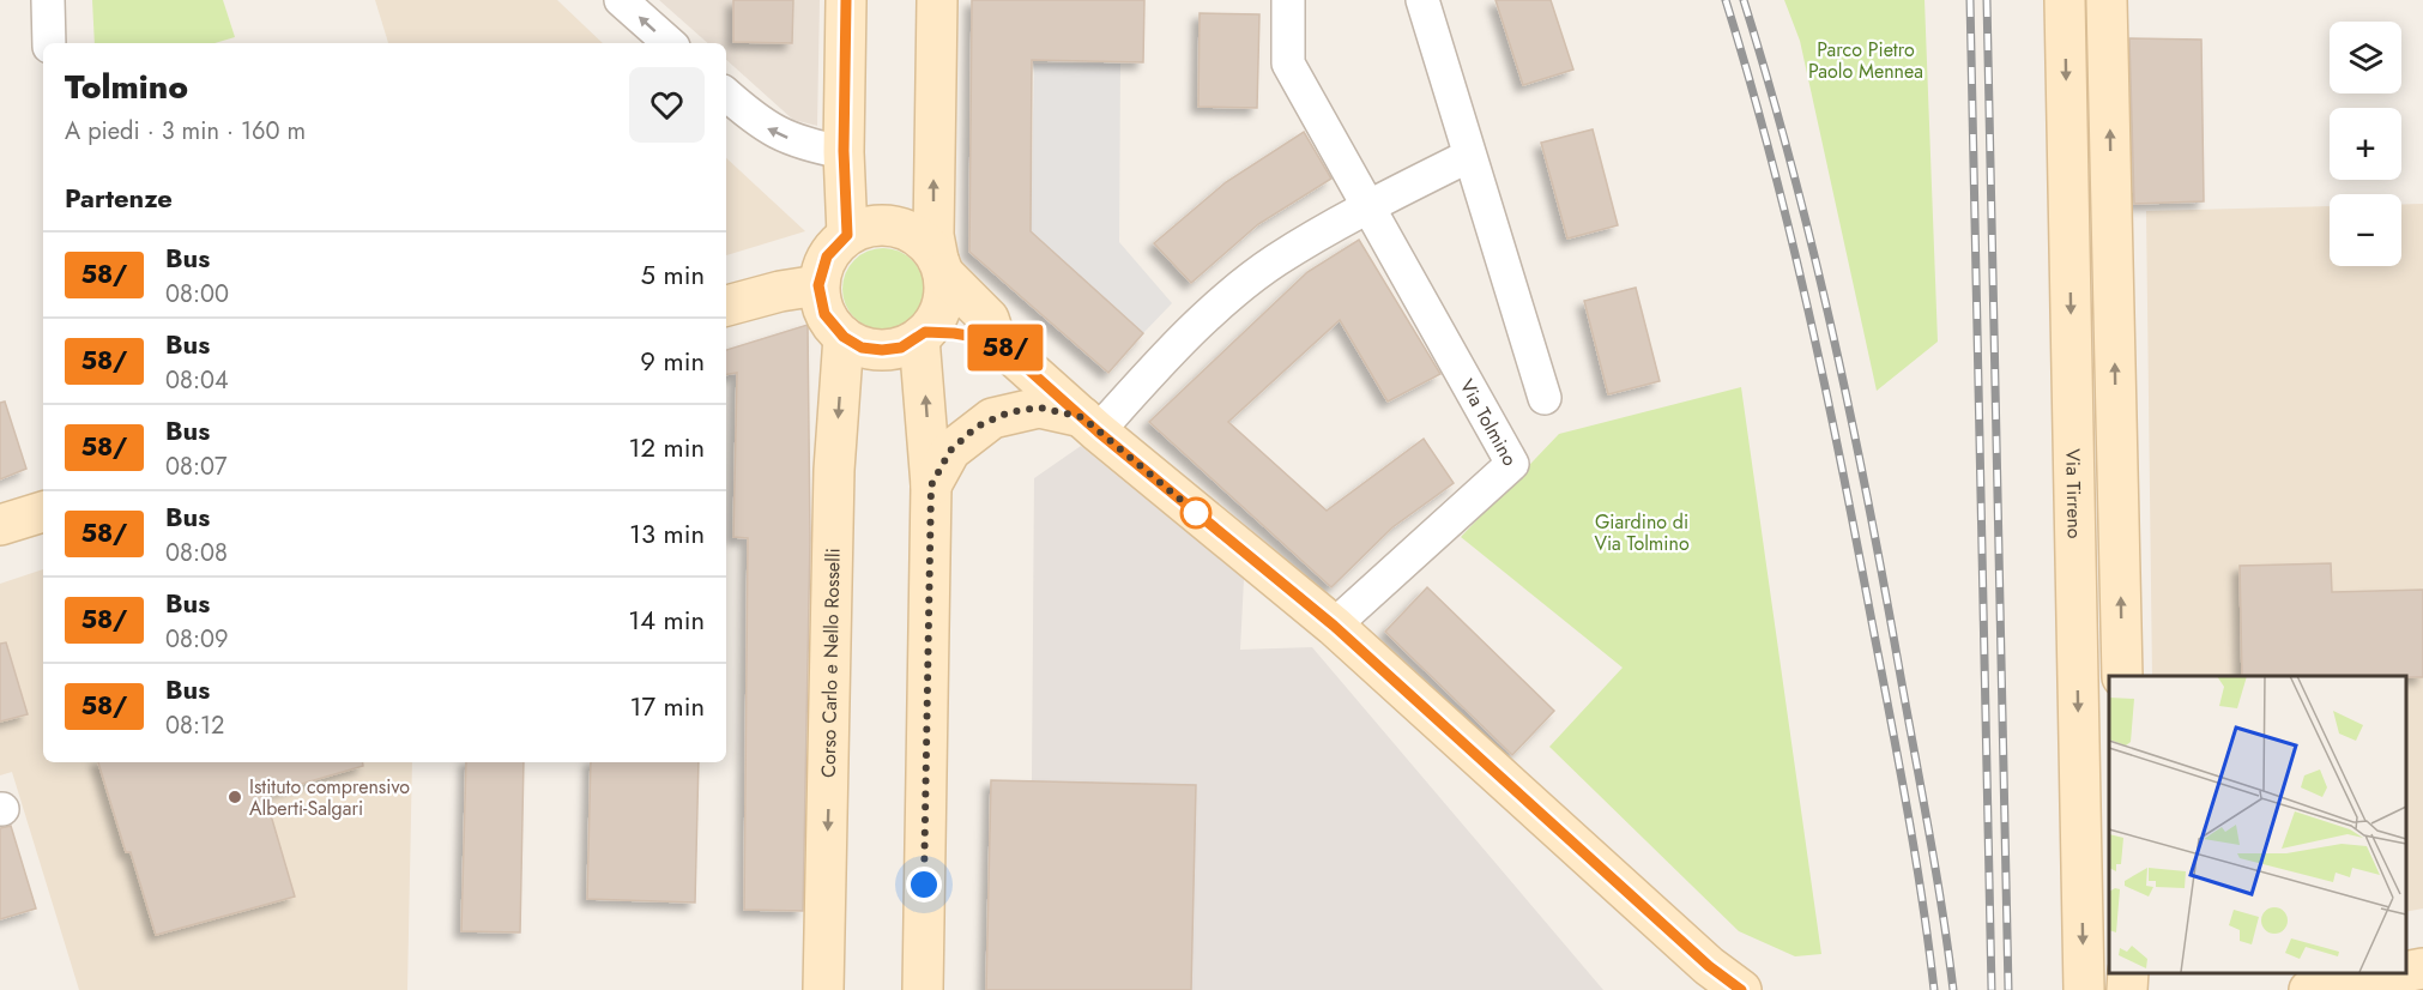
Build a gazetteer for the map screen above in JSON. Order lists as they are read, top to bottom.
{
  "streets": {
    "street": ["Via Tolmino", "Via Tirreno", "Corso Carlo e Nello Rosselli"]
  },
  "parks": ["Parco Pietro Paolo Mennea", "Giardino di Via Tolmino"],
  "places": ["Istituto comprensivo Alberti-Salgari"],
  "lines": ["bus line 58/"],
  "page": {
    "on_map": "58/",
    "map_buttons": ["+", "−"],
    "heading": [
      ["Tolmino", "A piedi · 3 min · 160 m"],
      "Partenze"
    ],
    "list": [
      {
        "mark": "58/",
        "name": "Bus",
        "note": "08:00",
        "value": "5 min"
      },
      {
        "mark": "58/",
        "name": "Bus",
        "note": "08:04",
        "value": "9 min"
      },
      {
        "mark": "58/",
        "name": "Bus",
        "note": "08:07",
        "value": "12 min"
      },
      {
        "mark": "58/",
        "name": "Bus",
        "note": "08:08",
        "value": "13 min"
      },
      {
        "mark": "58/",
        "name": "Bus",
        "note": "08:09",
        "value": "14 min"
      },
      {
        "mark": "58/",
        "name": "Bus",
        "note": "08:12",
        "value": "17 min"
      }
    ]
  }
}
